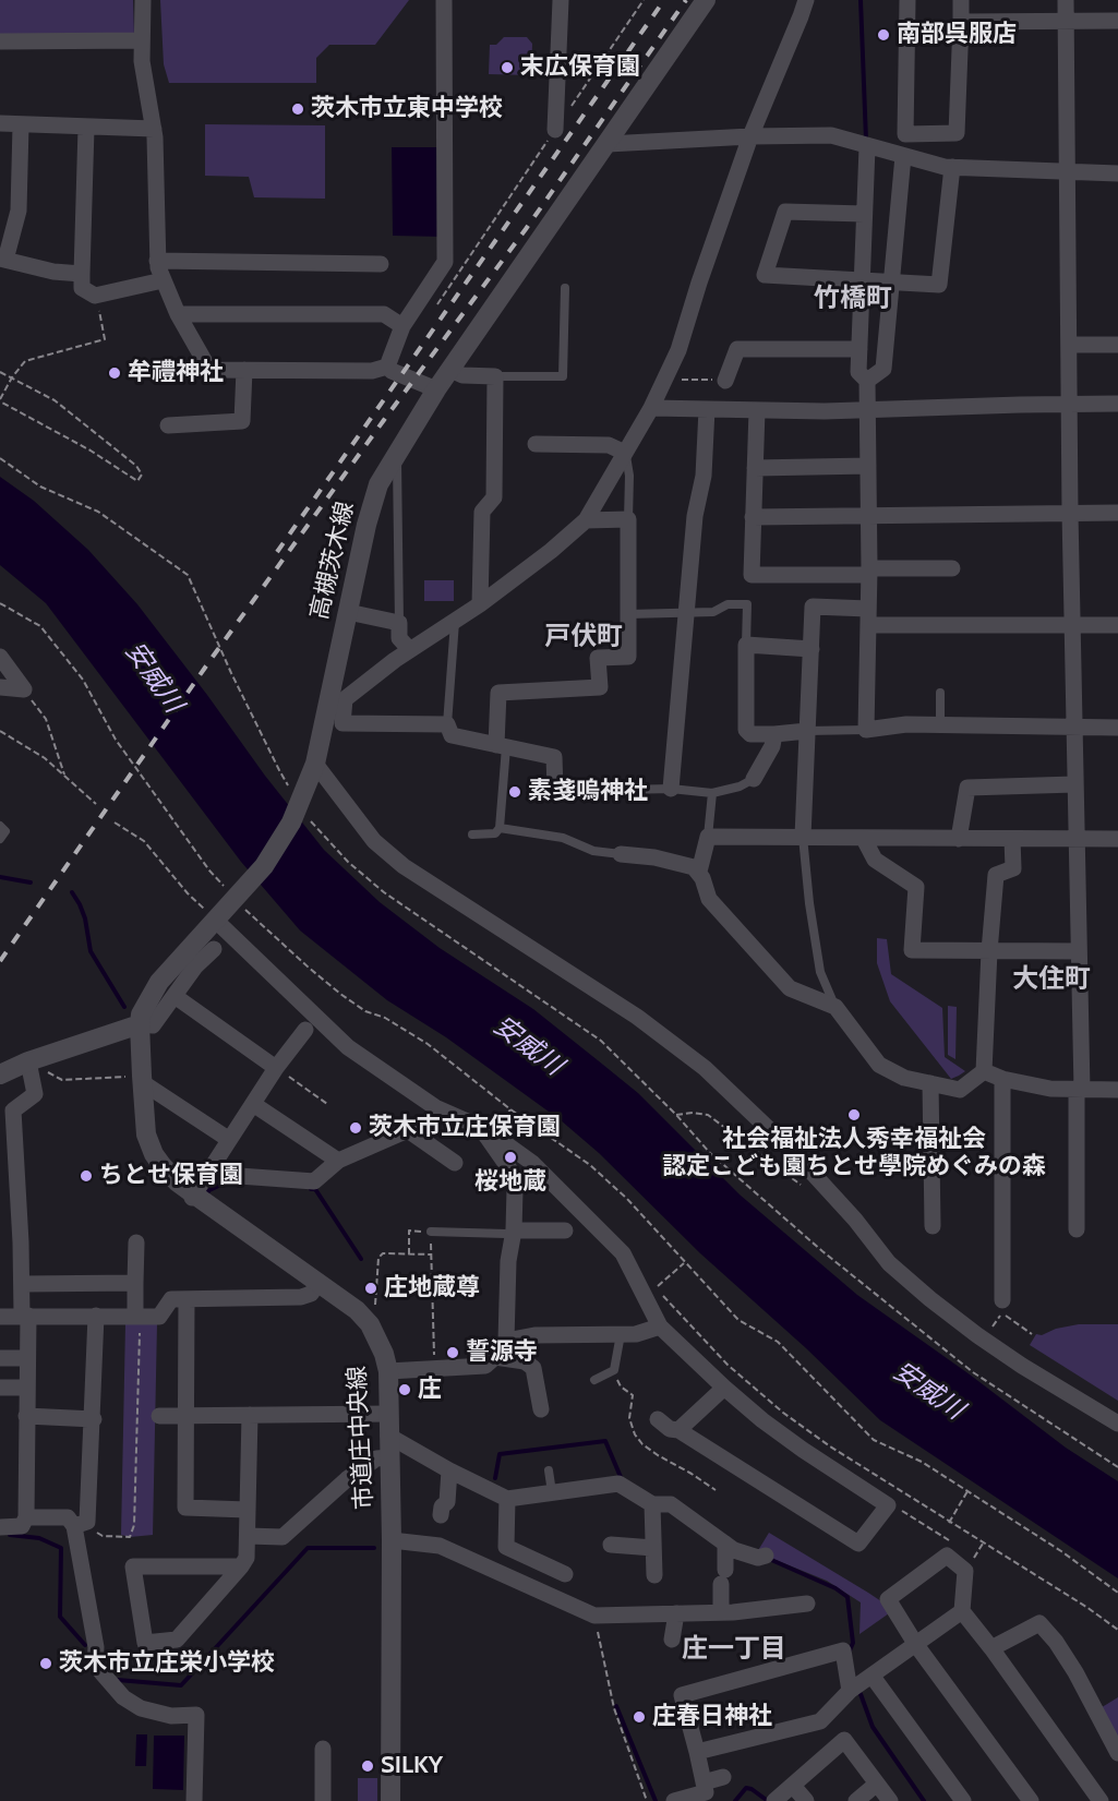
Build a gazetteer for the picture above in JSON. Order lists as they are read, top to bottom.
{
  "streets": {
    "main road": ["高槻茨木線", "市道庄中央線"]
  },
  "crossings": [
    ["高槻茨木線", "市道庄中央線"]
  ],
  "districts": [
    "竹橋町",
    "戸伏町",
    "大住町",
    "庄一丁目"
  ],
  "water": ["安威川"],
  "places": [
    "南部呉服店",
    "末広保育園",
    "茨木市立東中学校",
    "牟禮神社",
    "素戔嗚神社",
    "社会福祉法人秀幸福祉会 認定こども園ちとせ學院めぐみの森",
    "茨木市立庄保育園",
    "桜地蔵",
    "ちとせ保育園",
    "庄地蔵尊",
    "誓源寺",
    "庄",
    "茨木市立庄栄小学校",
    "庄春日神社",
    "SILKY"
  ]
}
